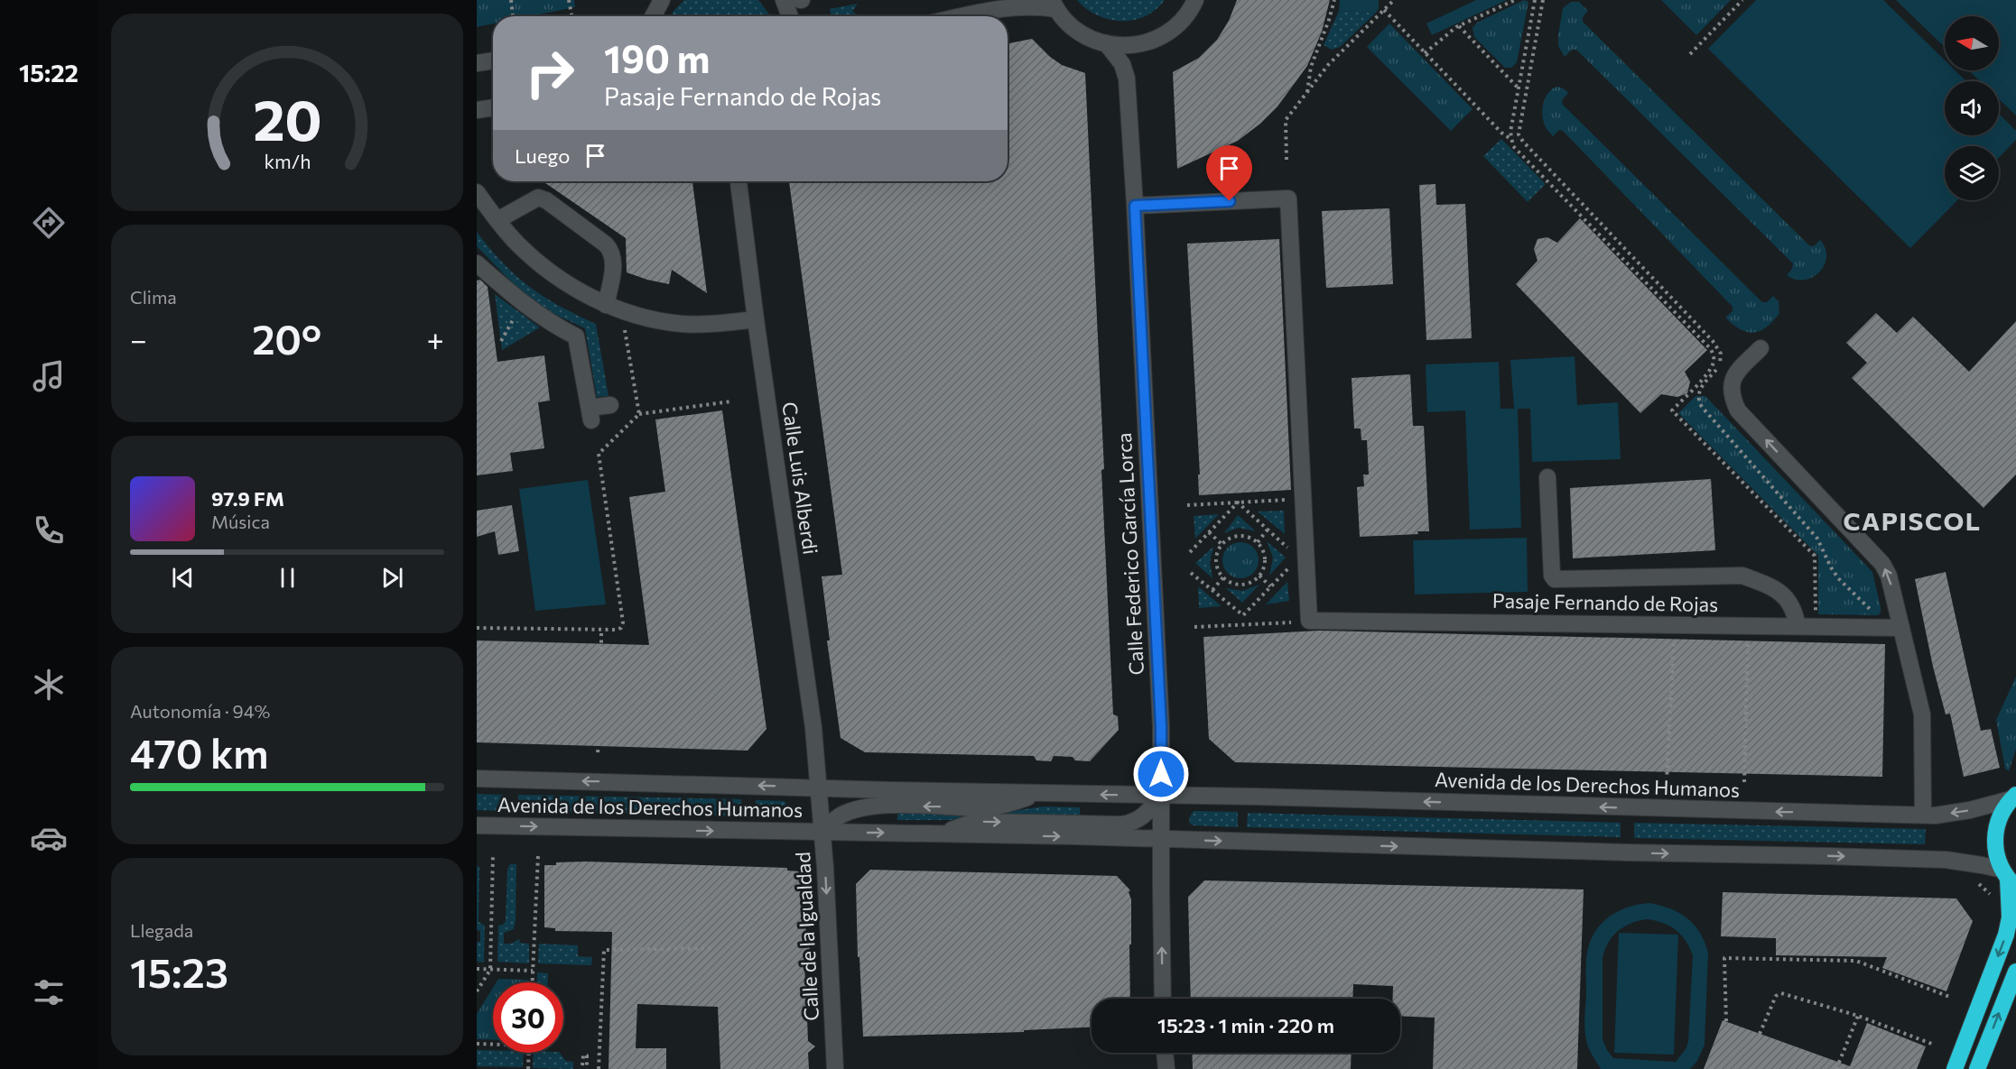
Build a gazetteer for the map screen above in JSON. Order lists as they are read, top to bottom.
{
  "streets": {
    "street": [
      "Calle Luis Alberdi",
      "Calle Federico García Lorca",
      "Pasaje Fernando de Rojas",
      "Avenida de los Derechos Humanos",
      "Calle de la Igualdad"
    ]
  },
  "crossings": [
    ["Calle Luis Alberdi", "Avenida de los Derechos Humanos"],
    ["Calle Federico García Lorca", "Avenida de los Derechos Humanos"],
    ["Avenida de los Derechos Humanos", "Calle de la Igualdad"]
  ],
  "districts": ["CAPISCOL"],
  "north": "left",
  "page": {
    "tabs": "15:22",
    "turn": ["190 m", "Pasaje Fernando de Rojas"],
    "then": "Luego",
    "tile": [
      "Clima",
      ["Autonomía · 94%", "470 km"],
      ["Llegada", "15:23"]
    ],
    "heat": ["−", "20°", "+"],
    "song": ["97.9 FM", "Música"],
    "limit": "30",
    "trip": "15:23 · 1 min · 220 m",
    "gauge": ["20", "km/h"]
  }
}
